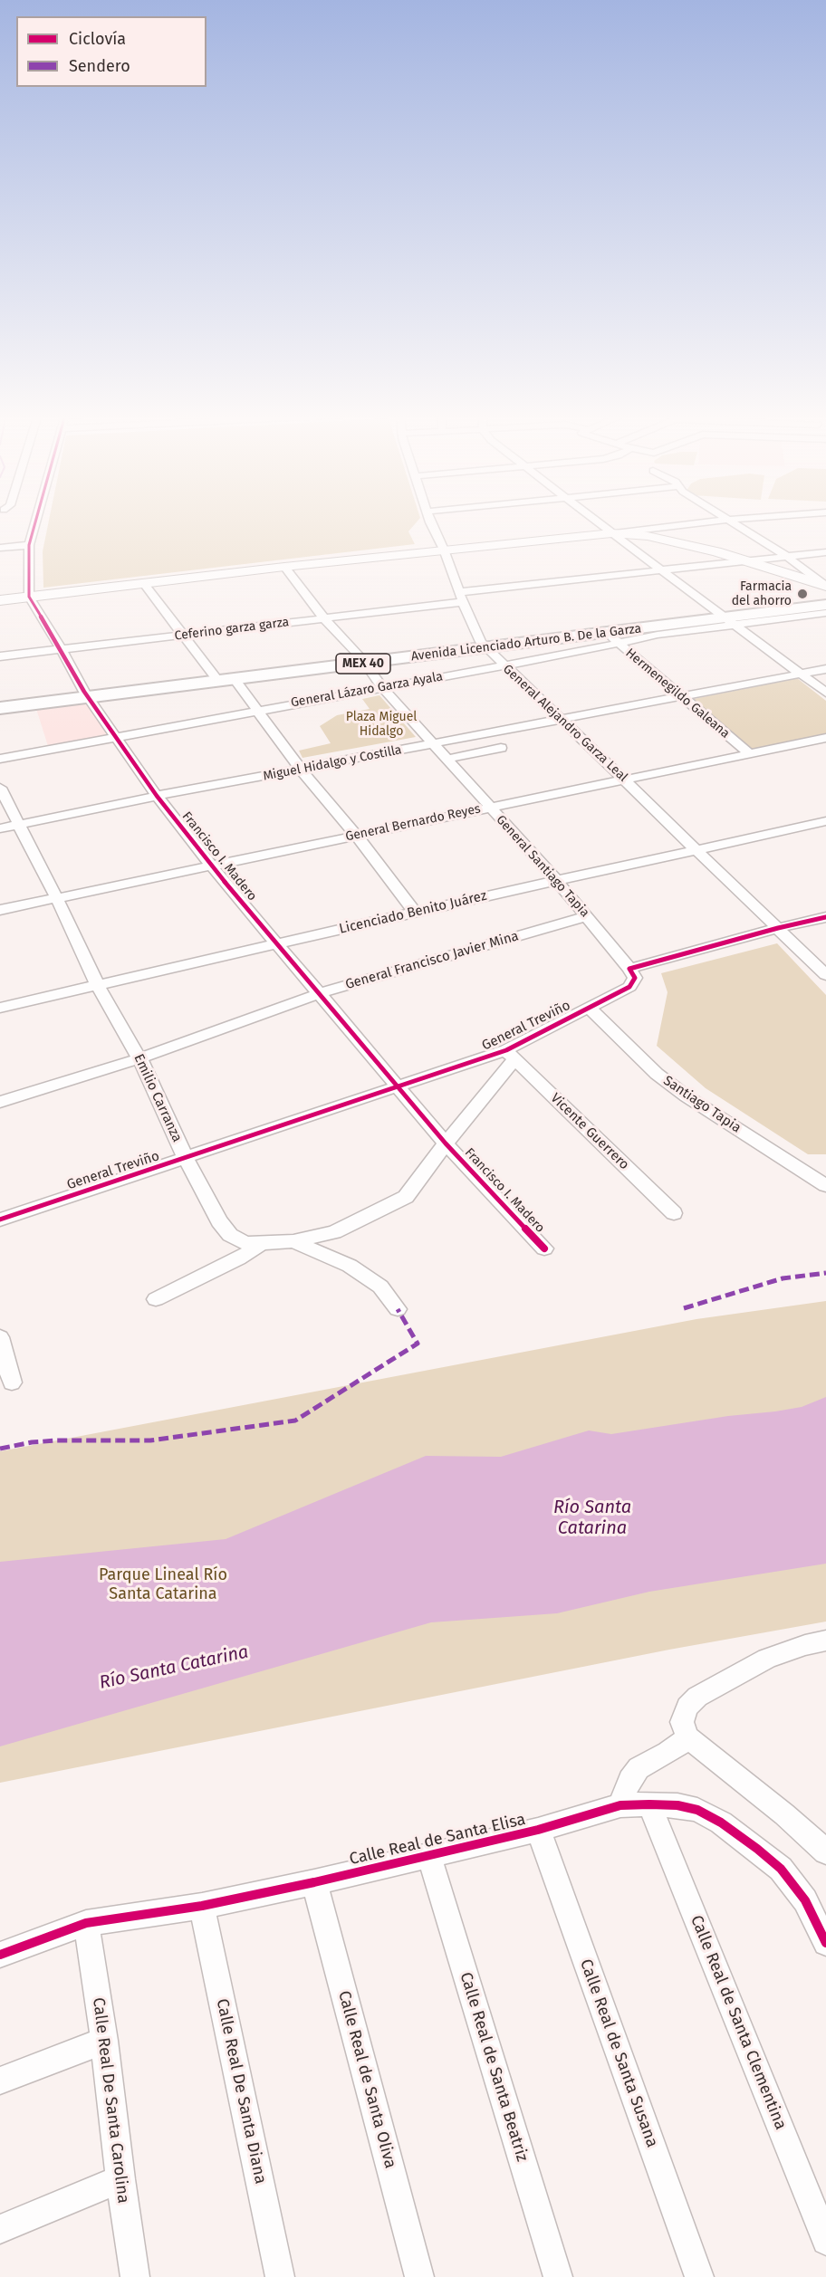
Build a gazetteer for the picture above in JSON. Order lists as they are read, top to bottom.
{
  "streets": {
    "main road": ["Avenida Licenciado Arturo B. De la Garza", "MEX 40"],
    "street": [
      "Ceferino garza garza",
      "General Lázaro Garza Ayala",
      "Hermenegildo Galeana",
      "General Alejandro Garza Leal",
      "Miguel Hidalgo y Costilla",
      "General Bernardo Reyes",
      "Francisco I. Madero",
      "General Santiago Tapia",
      "Licenciado Benito Juárez",
      "General Francisco Javier Mina",
      "General Treviño",
      "Emilio Carranza",
      "Santiago Tapia",
      "Vicente Guerrero",
      "Calle Real de Santa Elisa",
      "Calle Real de Santa Clementina",
      "Calle Real de Santa Susana",
      "Calle Real de Santa Beatriz",
      "Calle Real de Santa Oliva",
      "Calle Real De Santa Diana",
      "Calle Real De Santa Carolina"
    ]
  },
  "crossings": [
    ["Ceferino garza garza", "General Alejandro Garza Leal"],
    ["Ceferino garza garza", "Francisco I. Madero"],
    ["Ceferino garza garza", "General Santiago Tapia"],
    ["Avenida Licenciado Arturo B. De la Garza", "General Lázaro Garza Ayala"],
    ["Avenida Licenciado Arturo B. De la Garza", "Hermenegildo Galeana"],
    ["Avenida Licenciado Arturo B. De la Garza", "General Alejandro Garza Leal"],
    ["Avenida Licenciado Arturo B. De la Garza", "Francisco I. Madero"],
    ["Avenida Licenciado Arturo B. De la Garza", "General Santiago Tapia"],
    ["General Lázaro Garza Ayala", "Hermenegildo Galeana"],
    ["General Lázaro Garza Ayala", "General Alejandro Garza Leal"],
    ["General Lázaro Garza Ayala", "Francisco I. Madero"],
    ["General Lázaro Garza Ayala", "General Santiago Tapia"],
    ["Hermenegildo Galeana", "Miguel Hidalgo y Costilla"],
    ["Hermenegildo Galeana", "General Bernardo Reyes"],
    ["General Alejandro Garza Leal", "Miguel Hidalgo y Costilla"],
    ["General Alejandro Garza Leal", "General Bernardo Reyes"],
    ["General Alejandro Garza Leal", "Licenciado Benito Juárez"],
    ["Miguel Hidalgo y Costilla", "Francisco I. Madero"],
    ["Miguel Hidalgo y Costilla", "General Santiago Tapia"],
    ["Miguel Hidalgo y Costilla", "Emilio Carranza"],
    ["General Bernardo Reyes", "Francisco I. Madero"],
    ["General Bernardo Reyes", "General Santiago Tapia"],
    ["General Bernardo Reyes", "Emilio Carranza"],
    ["Francisco I. Madero", "Licenciado Benito Juárez"],
    ["Francisco I. Madero", "General Francisco Javier Mina"],
    ["Francisco I. Madero", "General Treviño"],
    ["General Santiago Tapia", "Licenciado Benito Juárez"],
    ["General Santiago Tapia", "General Francisco Javier Mina"],
    ["General Santiago Tapia", "General Treviño"],
    ["Licenciado Benito Juárez", "Emilio Carranza"],
    ["General Francisco Javier Mina", "Emilio Carranza"],
    ["General Treviño", "Emilio Carranza"],
    ["General Treviño", "Santiago Tapia"],
    ["General Treviño", "Vicente Guerrero"],
    ["Calle Real de Santa Elisa", "Calle Real de Santa Clementina"],
    ["Calle Real de Santa Elisa", "Calle Real de Santa Susana"],
    ["Calle Real de Santa Elisa", "Calle Real de Santa Beatriz"],
    ["Calle Real de Santa Elisa", "Calle Real de Santa Oliva"],
    ["Calle Real de Santa Elisa", "Calle Real De Santa Diana"],
    ["Calle Real de Santa Elisa", "Calle Real De Santa Carolina"]
  ],
  "water": ["Río Santa Catarina"],
  "parks": ["Plaza Miguel Hidalgo", "Parque Lineal Río Santa Catarina"],
  "places": ["Farmacia del ahorro"],
  "legend": ["Ciclovía", "Sendero"]
}
